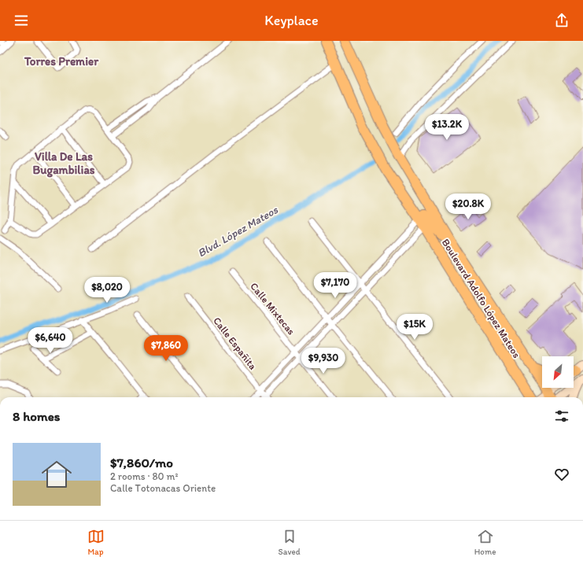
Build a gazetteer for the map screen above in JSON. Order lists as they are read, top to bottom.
{
  "streets": {
    "main road": ["Boulevard Adolfo López Mateos"],
    "street": ["Calle Mixtecas", "Calle Españita"]
  },
  "districts": ["Torres Premier", "Villa De Las Bugambilias"],
  "water": ["Blvd. López Mateos"],
  "north": "bottom left",
  "page": {
    "header": "Keyplace",
    "price": [
      "$13.2K",
      "$20.8K",
      "$7,170",
      "$8,020",
      "$15K",
      "$6,640",
      "$7,860",
      "$9,930"
    ],
    "heading": "8 homes",
    "list": [
      {
        "name": "$7,860/mo",
        "note": "2 rooms · 80 m² · Calle Totonacas Oriente"
      }
    ],
    "tabs": ["Map", "Saved", "Home"]
  }
}
